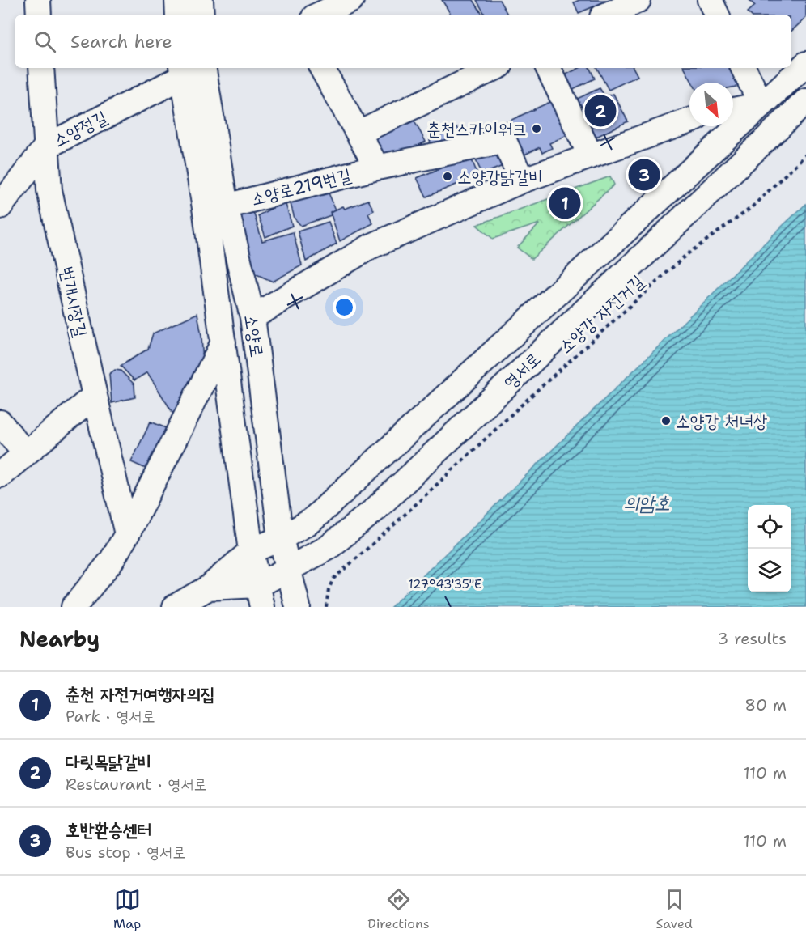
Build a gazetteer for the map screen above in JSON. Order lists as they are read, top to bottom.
{
  "streets": {
    "street": [
      "소양정길",
      "소양로219번길",
      "번개시장길",
      "소양로",
      "영서로"
    ],
    "path": ["소양강 자전거길"]
  },
  "crossings": [
    ["소양정길", "번개시장길"],
    ["소양정길", "소양로"],
    ["소양로219번길", "소양로"],
    ["소양로", "영서로"]
  ],
  "water": ["의암호"],
  "places": ["춘천스카이워크", "소양강닭갈비", "소양강 처녀상"],
  "north": "bottom right",
  "page": {
    "search": "Search here",
    "pins": ["2", "3", "1"],
    "heading": ["Nearby", "3 results"],
    "list": [
      {
        "mark": "1",
        "name": "춘천 자전거여행자의집",
        "note": "Park · 영서로",
        "value": "80 m"
      },
      {
        "mark": "2",
        "name": "다릿목닭갈비",
        "note": "Restaurant · 영서로",
        "value": "110 m"
      },
      {
        "mark": "3",
        "name": "호반환승센터",
        "note": "Bus stop · 영서로",
        "value": "110 m"
      }
    ],
    "nav": ["Map", "Directions", "Saved"]
  },
  "coordinates": ["127°43'35\"E"]
}
